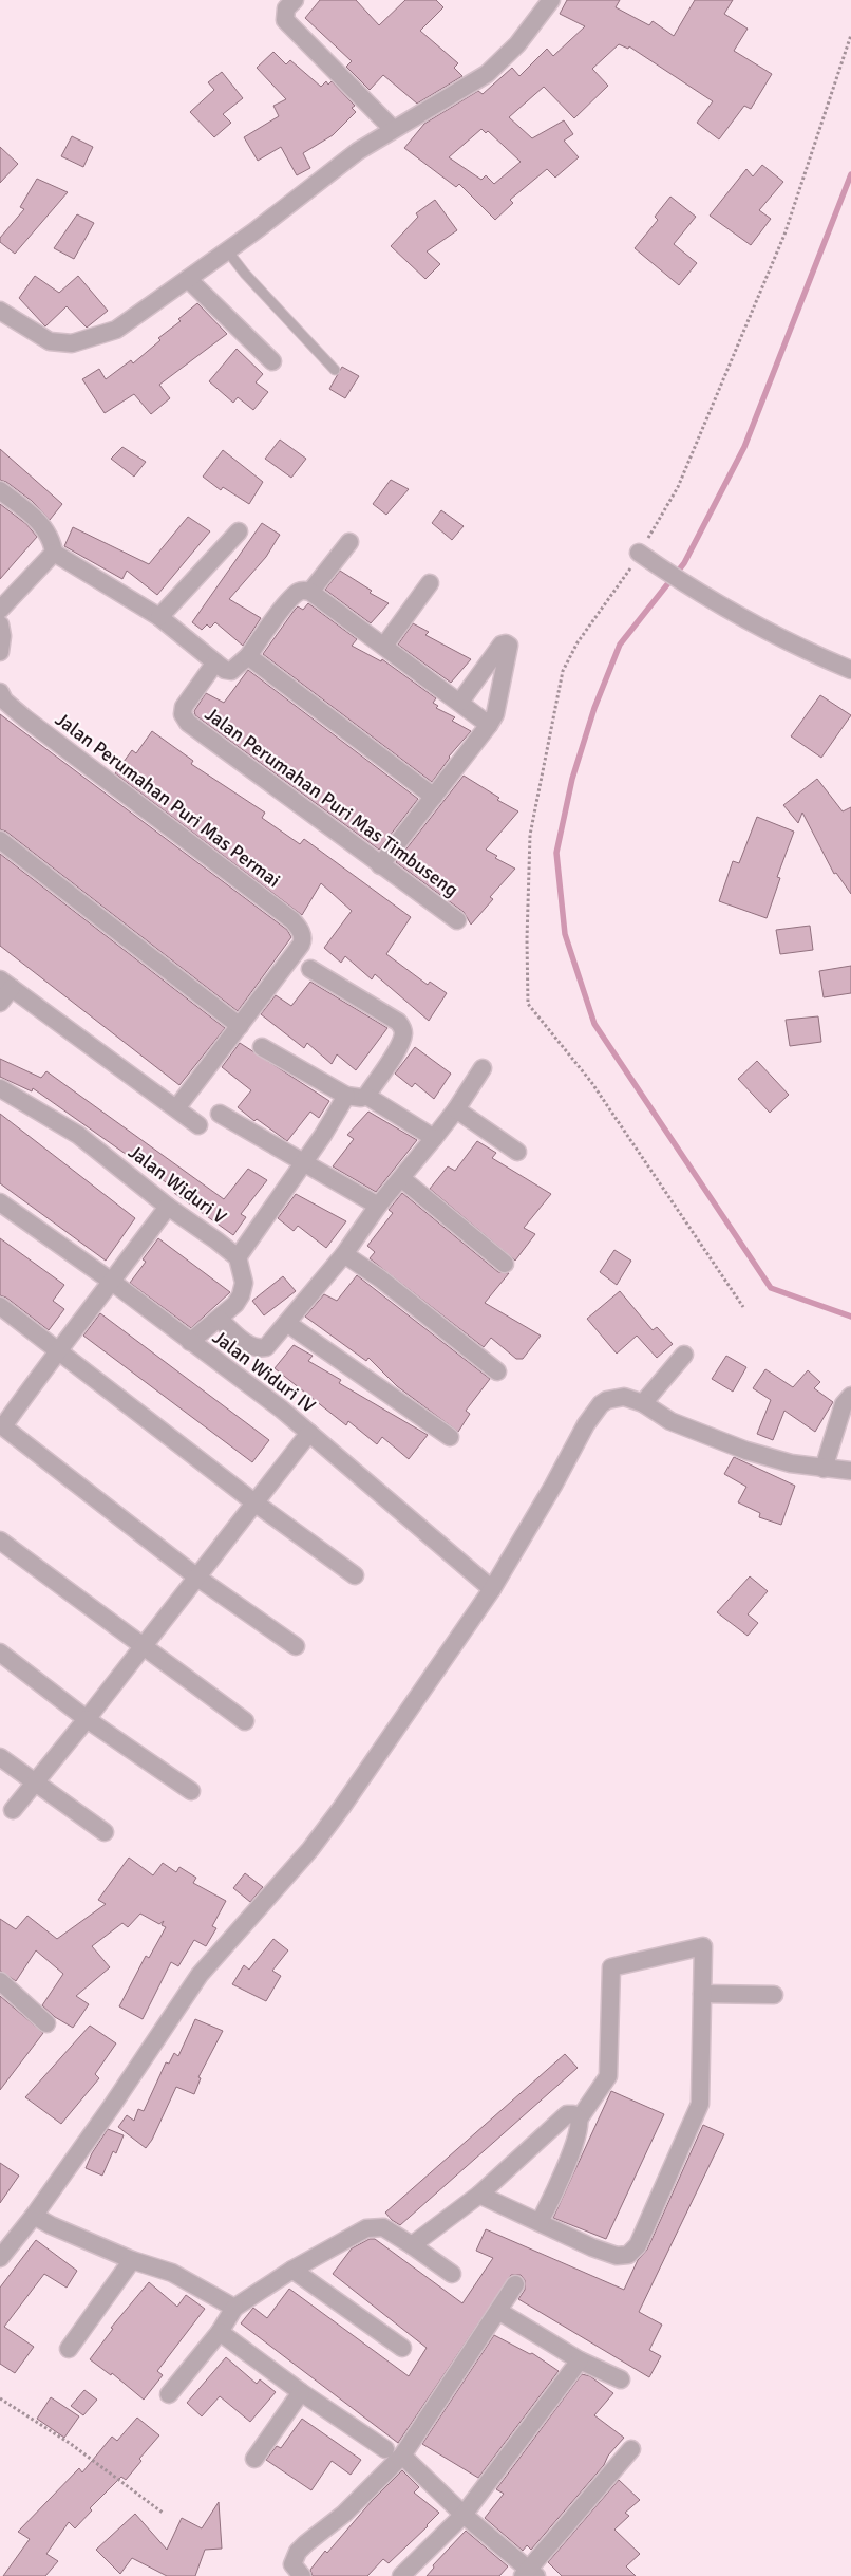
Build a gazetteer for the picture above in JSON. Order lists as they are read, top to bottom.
{
  "streets": {
    "street": [
      "Jalan Perumahan Puri Mas Permai",
      "Jalan Perumahan Puri Mas Timbuseng",
      "Jalan Widuri V",
      "Jalan Widuri IV"
    ]
  }
}
